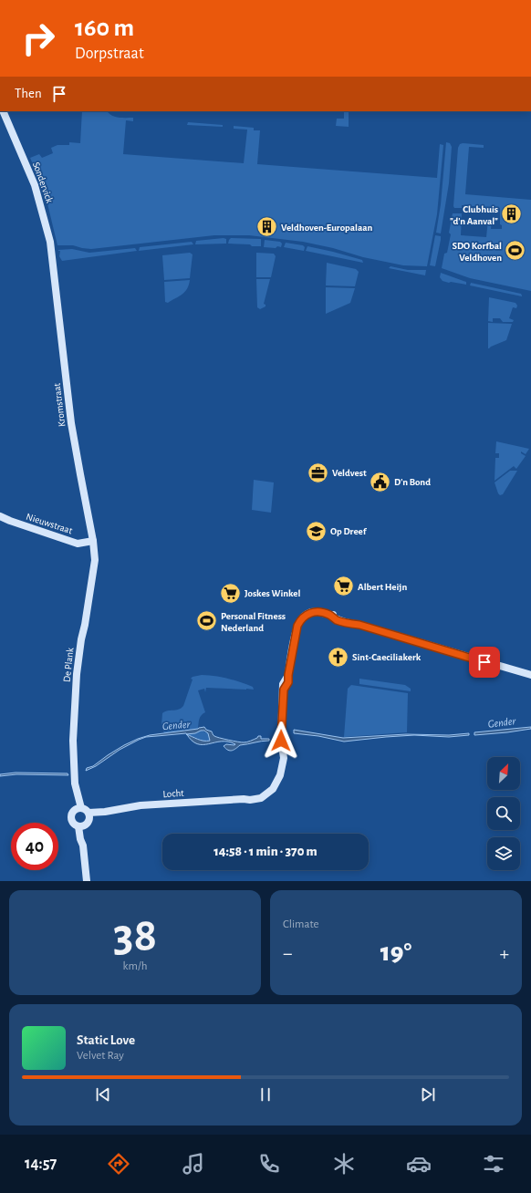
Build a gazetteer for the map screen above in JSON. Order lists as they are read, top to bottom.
{
  "streets": {
    "street": [
      "Sondervick",
      "Kromstraat",
      "Nieuwstraat",
      "De Plank",
      "Locht"
    ]
  },
  "crossings": [
    ["Sondervick", "Kromstraat"],
    ["Kromstraat", "Nieuwstraat"],
    ["Kromstraat", "De Plank"],
    ["Nieuwstraat", "De Plank"],
    ["De Plank", "Locht"]
  ],
  "water": ["Gender"],
  "places": {
    "building": ["Clubhuis \"d'n Aanval\"", "Veldhoven-Europalaan"],
    "sports": ["SDO Korfbal Veldhoven", "Personal Fitness Nederland"],
    "office": ["Veldvest"],
    "public building": ["D'n Bond"],
    "school or university": ["Op Dreef"],
    "supermarket": ["Albert Heijn", "Joskes Winkel"],
    "church": ["Sint-Caeciliakerk"]
  },
  "north": "top right",
  "page": {
    "turn": ["160 m", "Dorpstraat"],
    "then": "Then",
    "limit": "40",
    "trip": "14:58 · 1 min · 370 m",
    "tile": [
      ["38", "km/h"],
      "Climate"
    ],
    "heat": ["−", "19°", "+"],
    "song": ["Static Love", "Velvet Ray"],
    "tabs": "14:57"
  }
}
